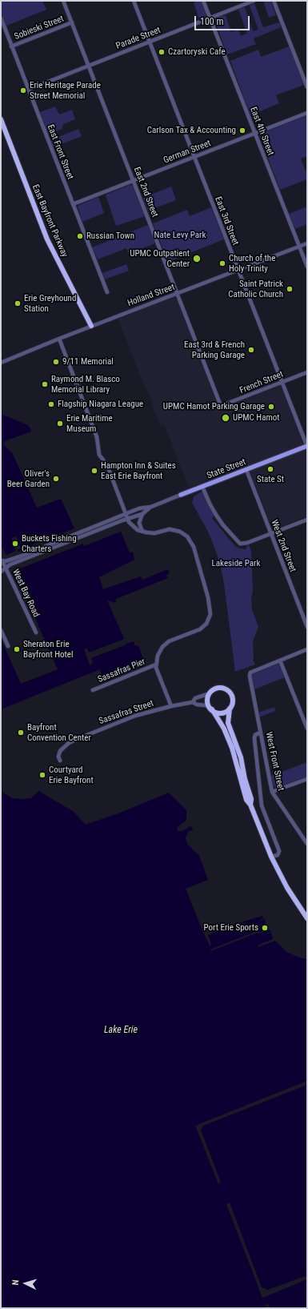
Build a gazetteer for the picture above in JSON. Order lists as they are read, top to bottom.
{
  "streets": {
    "highway": ["East Bayfront Parkway"],
    "main road": ["State Street"],
    "street": [
      "Sobieski Street",
      "Parade Street",
      "East 4th Street",
      "East Front Street",
      "German Street",
      "East 2nd Street",
      "East 3rd Street",
      "Holland Street",
      "French Street",
      "West 2nd Street",
      "West Bay Road",
      "Sassafras Pier",
      "Sassafras Street",
      "West Front Street"
    ]
  },
  "crossings": [
    ["Sobieski Street", "East Front Street"],
    ["Sobieski Street", "East 2nd Street"],
    ["Parade Street", "East 4th Street"],
    ["Parade Street", "East Front Street"],
    ["Parade Street", "East 2nd Street"],
    ["Parade Street", "East 3rd Street"],
    ["East 4th Street", "German Street"],
    ["East 4th Street", "Holland Street"],
    ["East Front Street", "German Street"],
    ["German Street", "East 2nd Street"],
    ["German Street", "East 3rd Street"],
    ["East 2nd Street", "Holland Street"],
    ["East 2nd Street", "French Street"],
    ["East Bayfront Parkway", "Holland Street"],
    ["East 3rd Street", "Holland Street"],
    ["East 3rd Street", "French Street"],
    ["East 3rd Street", "State Street"],
    ["State Street", "West 2nd Street"],
    ["State Street", "West Bay Road"]
  ],
  "water": ["Lake Erie"],
  "parks": ["Nate Levy Park", "Lakeside Park"],
  "places": [
    "Czartoryski Cafe",
    "Erie Heritage Parade Street Memorial",
    "Carlson Tax & Accounting",
    "Russian Town",
    "UPMC Outpatient Center",
    "Church of the Holy Trinity",
    "Saint Patrick Catholic Church",
    "Erie Greyhound Station",
    "East 3rd & French Parking Garage",
    "9/11 Memorial",
    "Raymond M. Blasco Memorial Library",
    "Flagship Niagara League",
    "UPMC Hamot Parking Garage",
    "UPMC Hamot",
    "Erie Maritime Museum",
    "State St",
    "Hampton Inn & Suites East Erie Bayfront",
    "Oliver's Beer Garden",
    "Buckets Fishing Charters",
    "Sheraton Erie Bayfront Hotel",
    "Bayfront Convention Center",
    "Courtyard Erie Bayfront",
    "Port Erie Sports"
  ],
  "scale_bar": "100 m",
  "north": "left"
}
